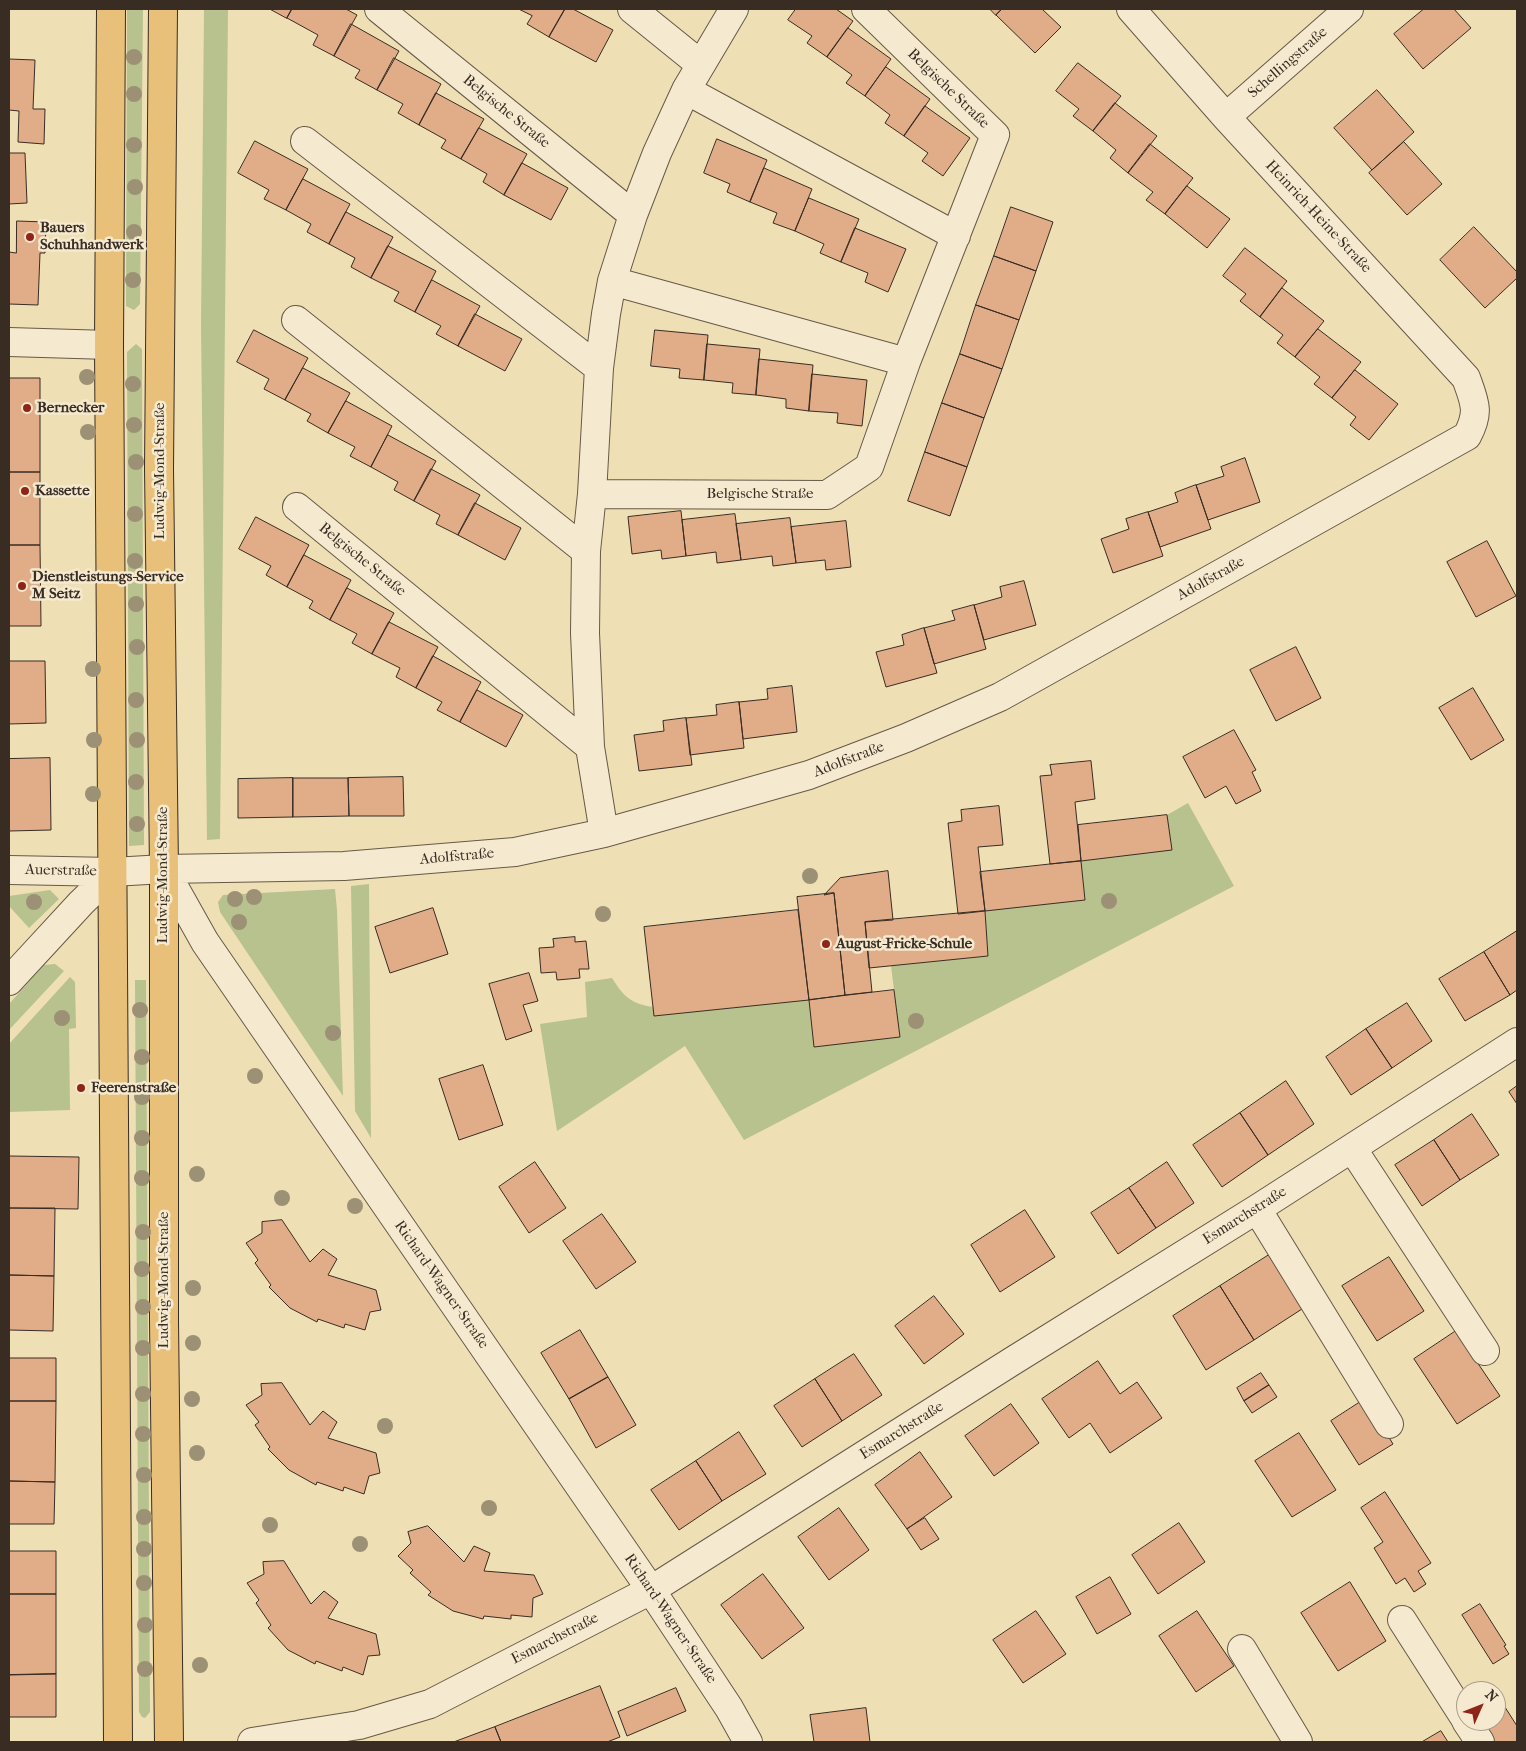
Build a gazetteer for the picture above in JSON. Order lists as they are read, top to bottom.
{
  "streets": {
    "main road": ["Ludwig-Mond-Straße"],
    "street": [
      "Schellingstraße",
      "Belgische Straße",
      "Heinrich-Heine-Straße",
      "Adolfstraße",
      "Auerstraße",
      "Esmarchstraße",
      "Richard-Wagner-Straße"
    ]
  },
  "crossings": [
    ["Schellingstraße", "Heinrich-Heine-Straße"],
    ["Heinrich-Heine-Straße", "Adolfstraße"],
    ["Ludwig-Mond-Straße", "Adolfstraße"],
    ["Ludwig-Mond-Straße", "Richard-Wagner-Straße"],
    ["Adolfstraße", "Richard-Wagner-Straße"],
    ["Esmarchstraße", "Richard-Wagner-Straße"]
  ],
  "places": [
    "Bauers Schuhhandwerk",
    "Bernecker",
    "Kassette",
    "Dienstleistungs-Service M Seitz",
    "August-Fricke-Schule",
    "Feerenstraße"
  ],
  "north": "top right"
}
